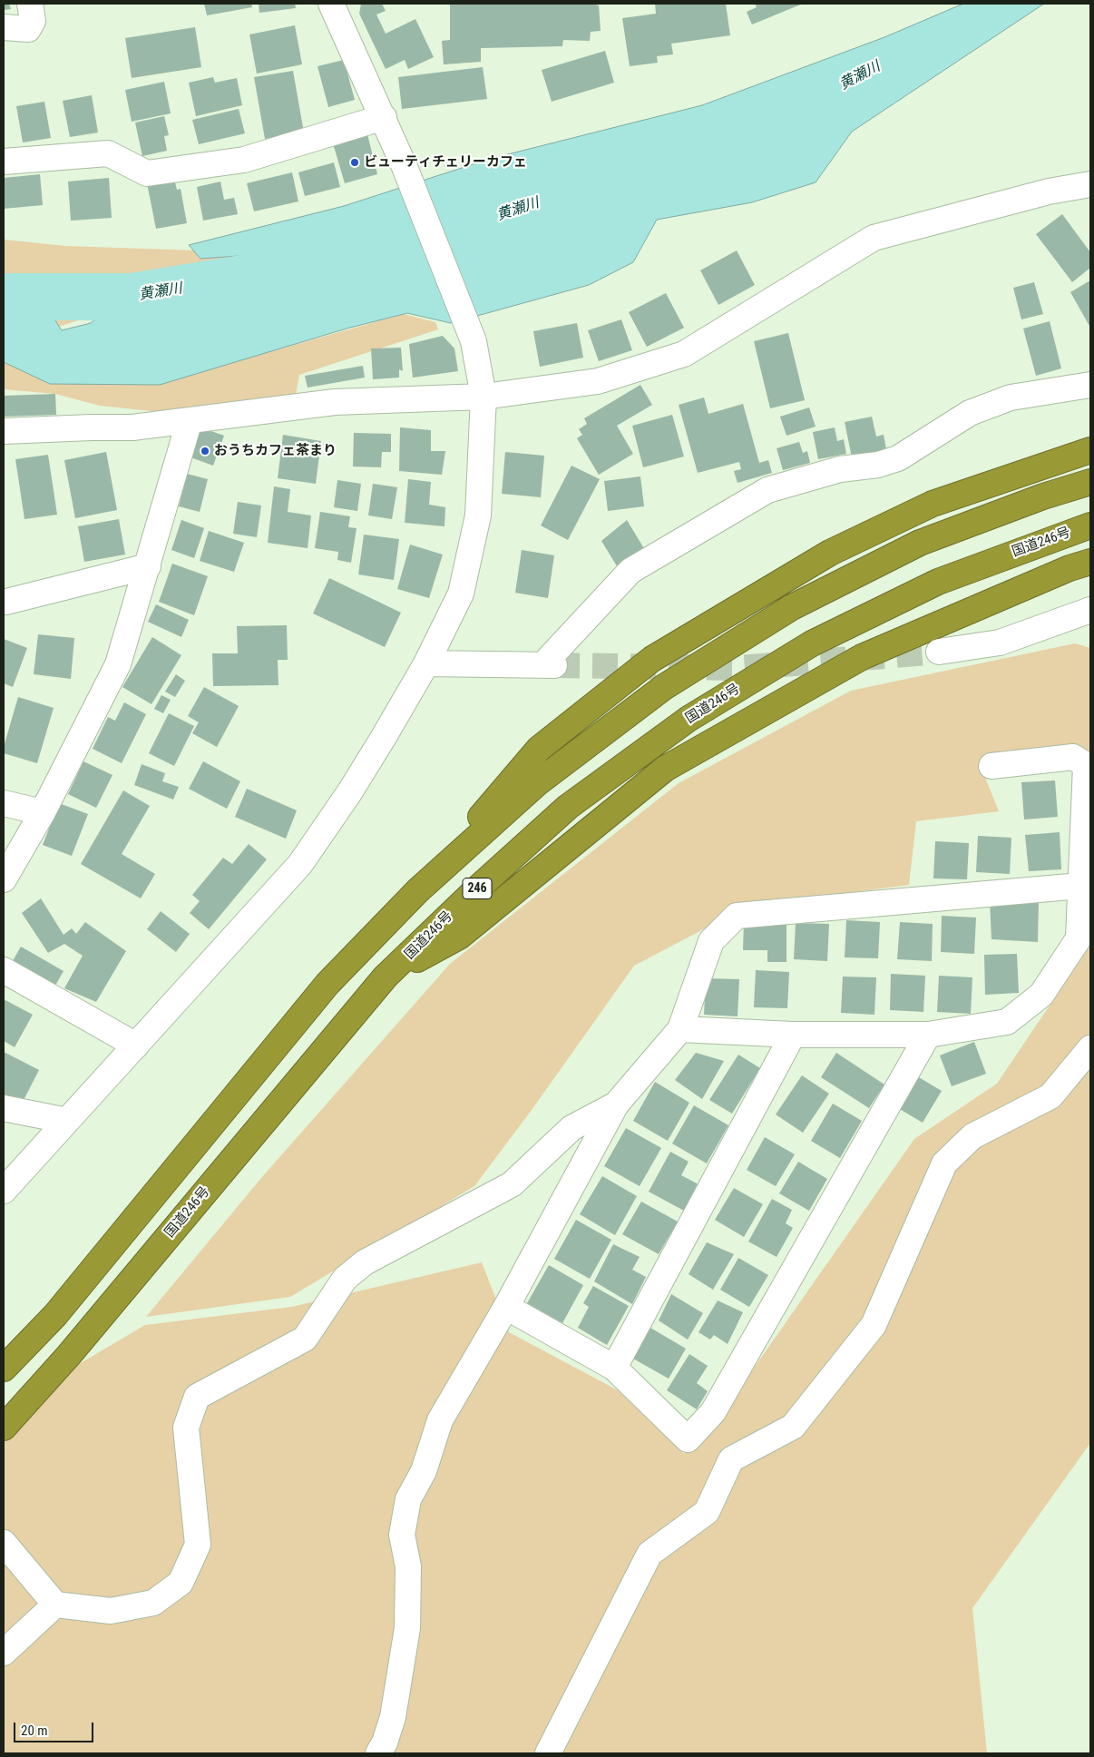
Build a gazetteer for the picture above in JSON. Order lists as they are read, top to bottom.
{
  "streets": {
    "highway": ["国道246号", "246"]
  },
  "water": ["黄瀬川"],
  "places": ["ビューティチェリーカフェ", "おうちカフェ茶まり"],
  "scale_bar": "20 m"
}
